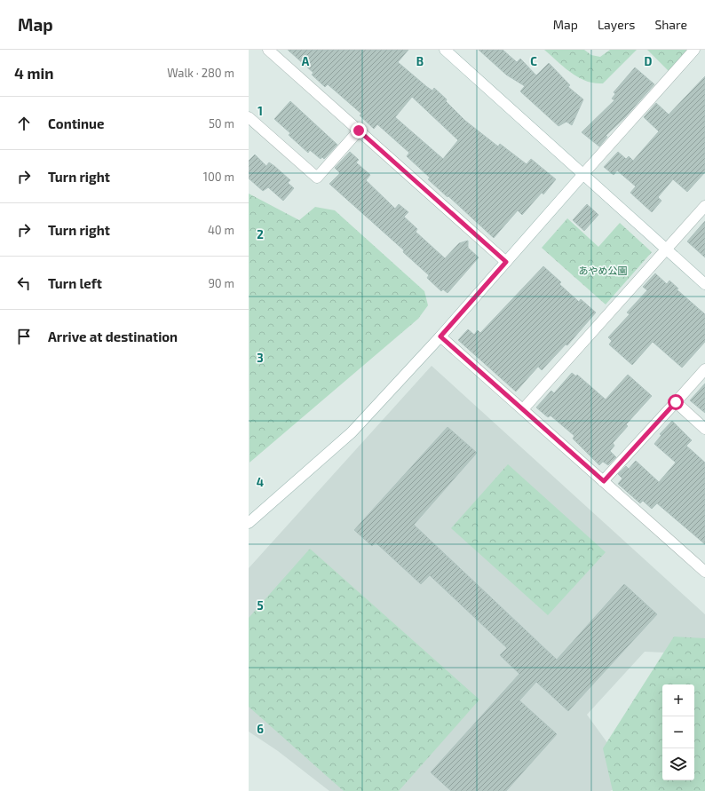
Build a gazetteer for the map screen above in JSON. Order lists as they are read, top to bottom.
{
  "parks": ["あやめ公園"],
  "page": {
    "header": "Map",
    "nav": ["Map", "Layers", "Share"],
    "heading": ["4 min", "Walk · 280 m"],
    "list": [
      ["Continue", "50 m"],
      ["Turn right", "100 m"],
      ["Turn right", "40 m"],
      ["Turn left", "90 m"],
      "Arrive at destination"
    ],
    "map_buttons": ["+", "−"]
  },
  "grid": {
    "columns": [
      "A",
      "B",
      "C",
      "D"
    ],
    "rows": [
      "1",
      "2",
      "3",
      "4",
      "5",
      "6"
    ]
  }
}
